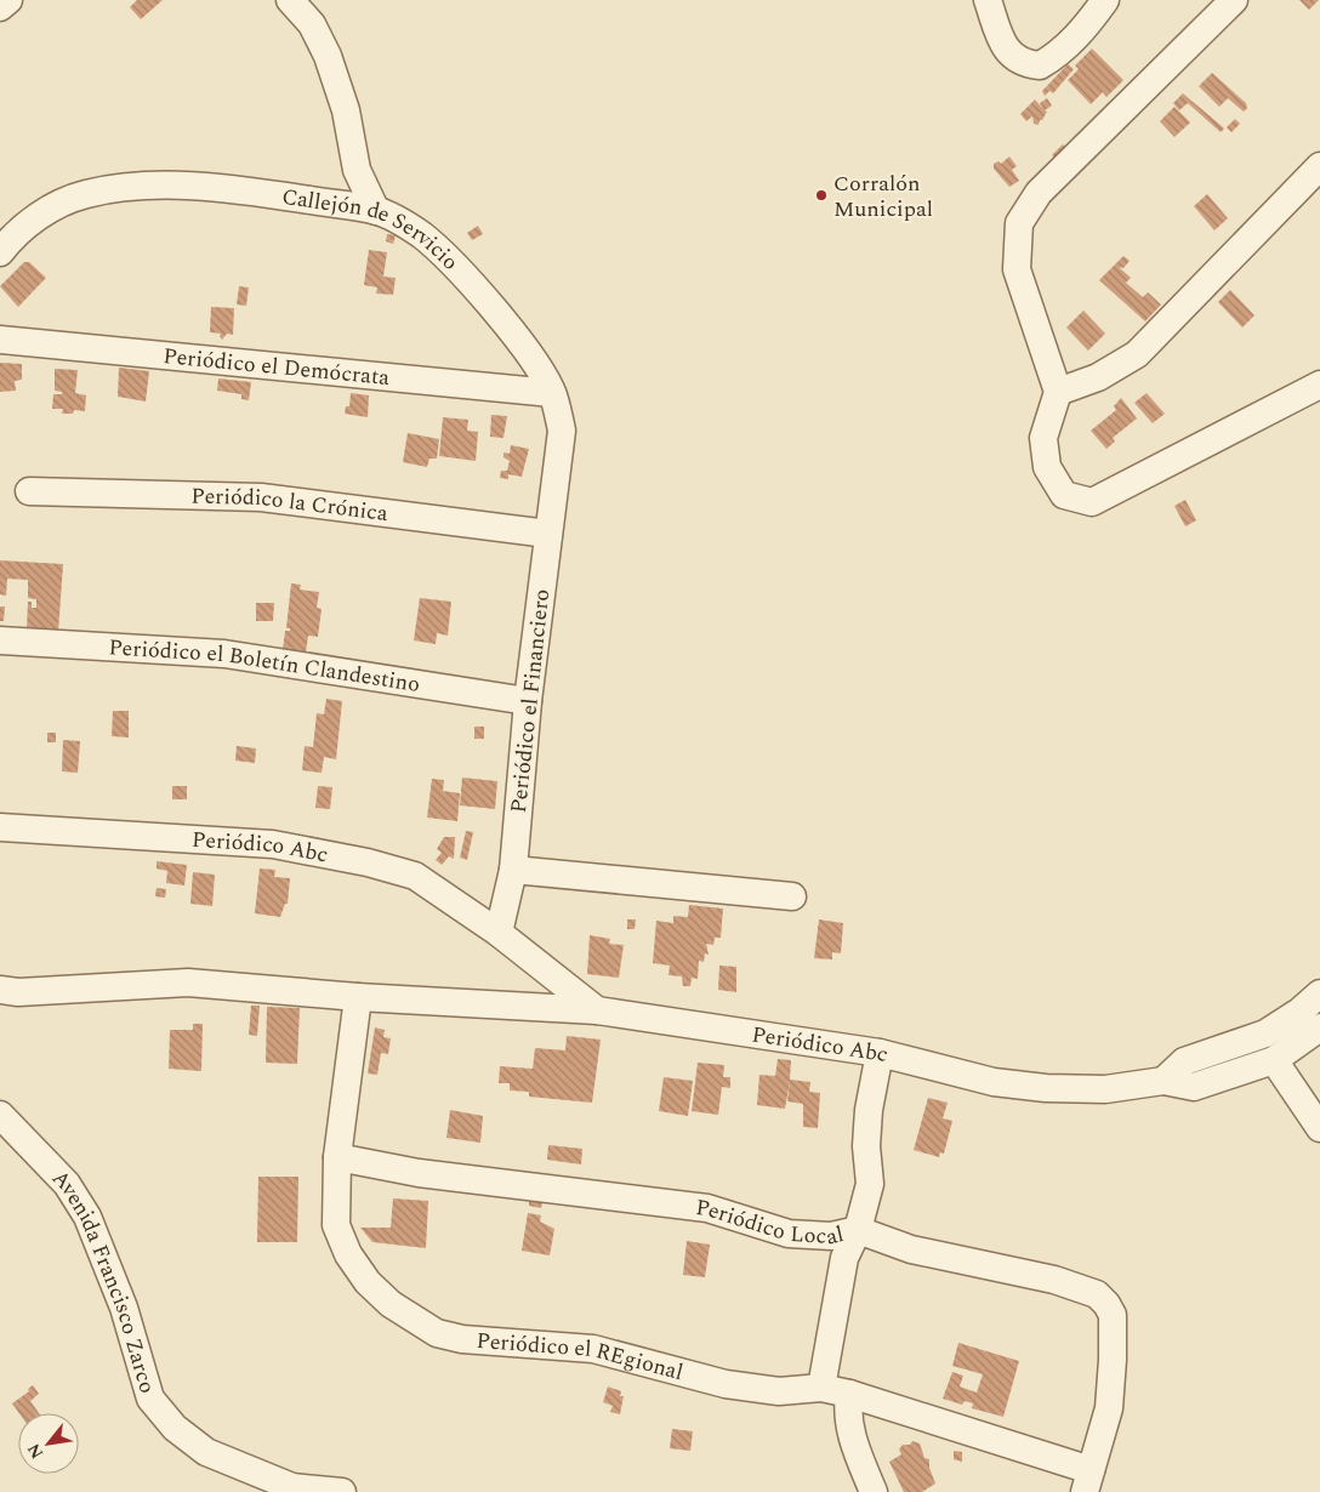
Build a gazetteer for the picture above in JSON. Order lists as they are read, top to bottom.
{
  "streets": {
    "street": [
      "Callejón de Servicio",
      "Periódico el Demócrata",
      "Periódico la Crónica",
      "Periódico el Boletín Clandestino",
      "Periódico el Financiero",
      "Periódico Abc",
      "Periódico Local",
      "Avenida Francisco Zarco",
      "Periódico el REgional"
    ]
  },
  "crossings": [
    ["Callejón de Servicio", "Periódico el Demócrata"],
    ["Callejón de Servicio", "Periódico la Crónica"],
    ["Callejón de Servicio", "Periódico el Financiero"],
    ["Periódico la Crónica", "Periódico el Financiero"],
    ["Periódico el Boletín Clandestino", "Periódico el Financiero"],
    ["Periódico Local", "Periódico el REgional"]
  ],
  "places": ["Corralón Municipal"],
  "north": "bottom left"
}
